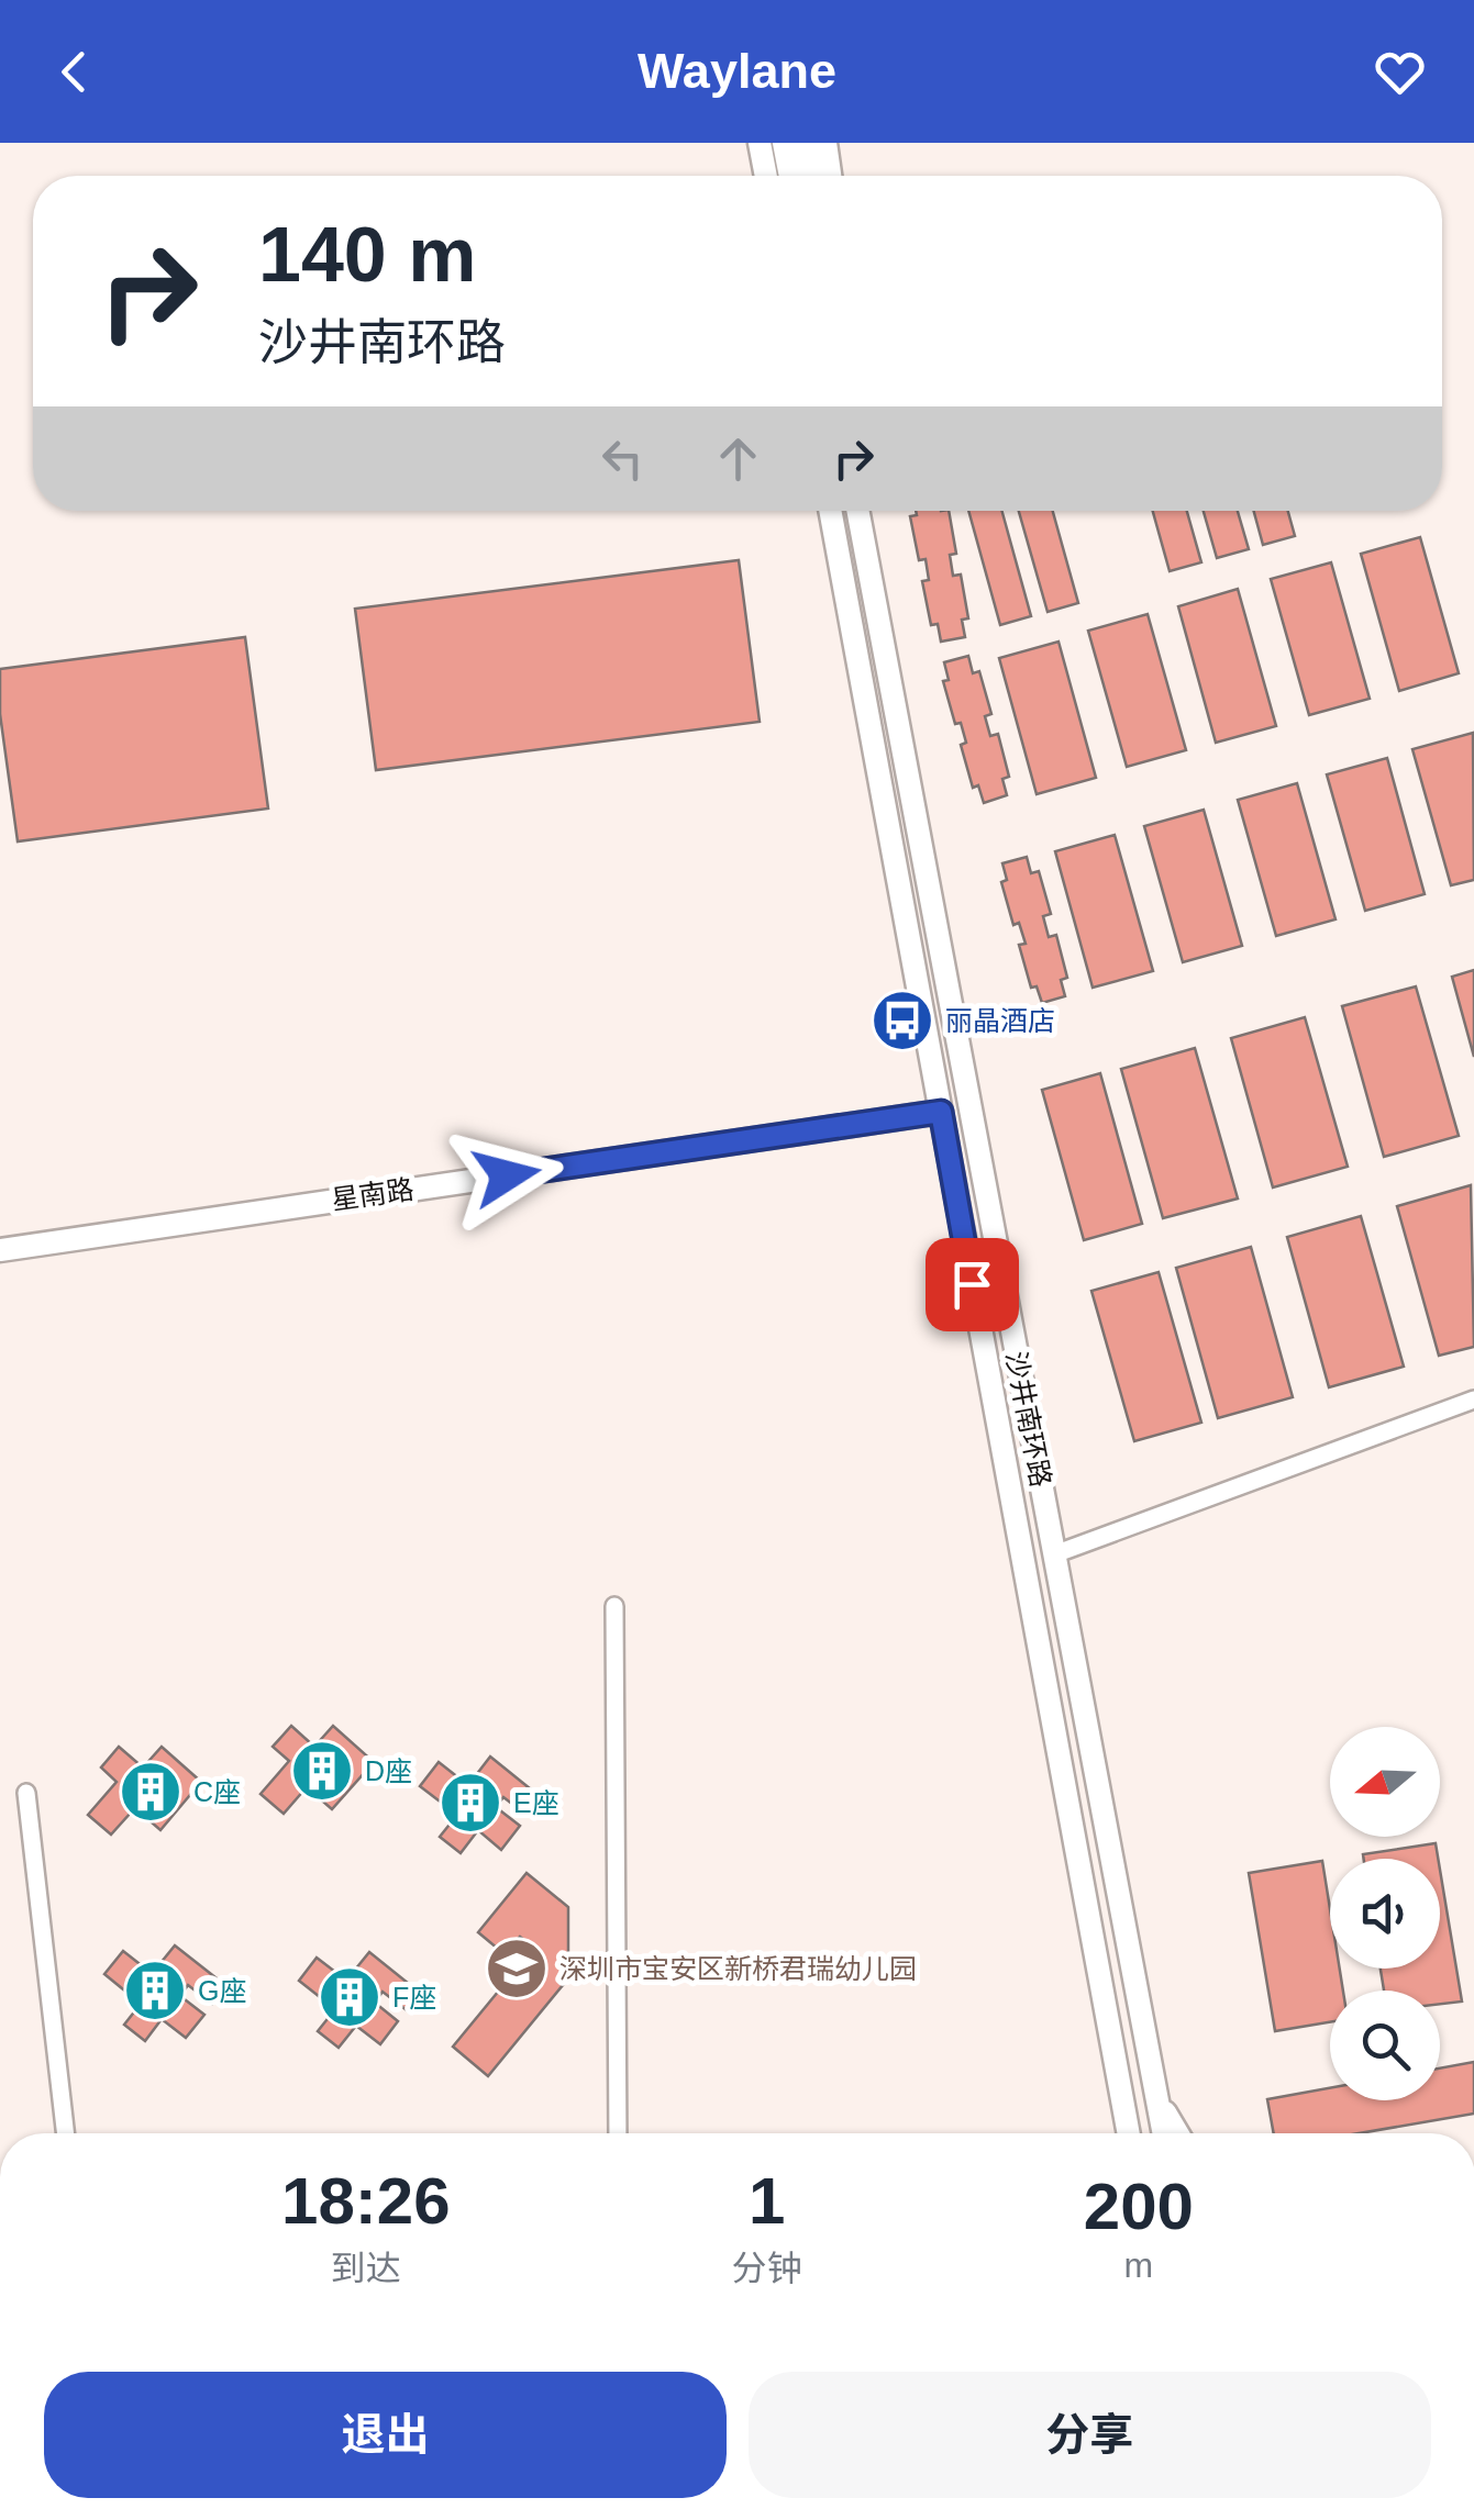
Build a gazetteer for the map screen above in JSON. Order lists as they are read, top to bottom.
{
  "streets": {
    "main road": ["星南路", "沙井南环路"]
  },
  "crossings": [
    ["星南路", "沙井南环路"]
  ],
  "places": {
    "bus stop": ["丽晶酒店"],
    "building": [
      "D座",
      "C座",
      "E座",
      "G座",
      "F座"
    ],
    "school or university": ["深圳市宝安区新桥君瑞幼儿园"]
  },
  "north": "left",
  "page": {
    "header": "Waylane",
    "turn": ["140 m", "沙井南环路"],
    "eta": [
      "18:26",
      "到达",
      "1",
      "分钟",
      "200",
      "m"
    ],
    "buttons": ["退出", "分享"]
  }
}
